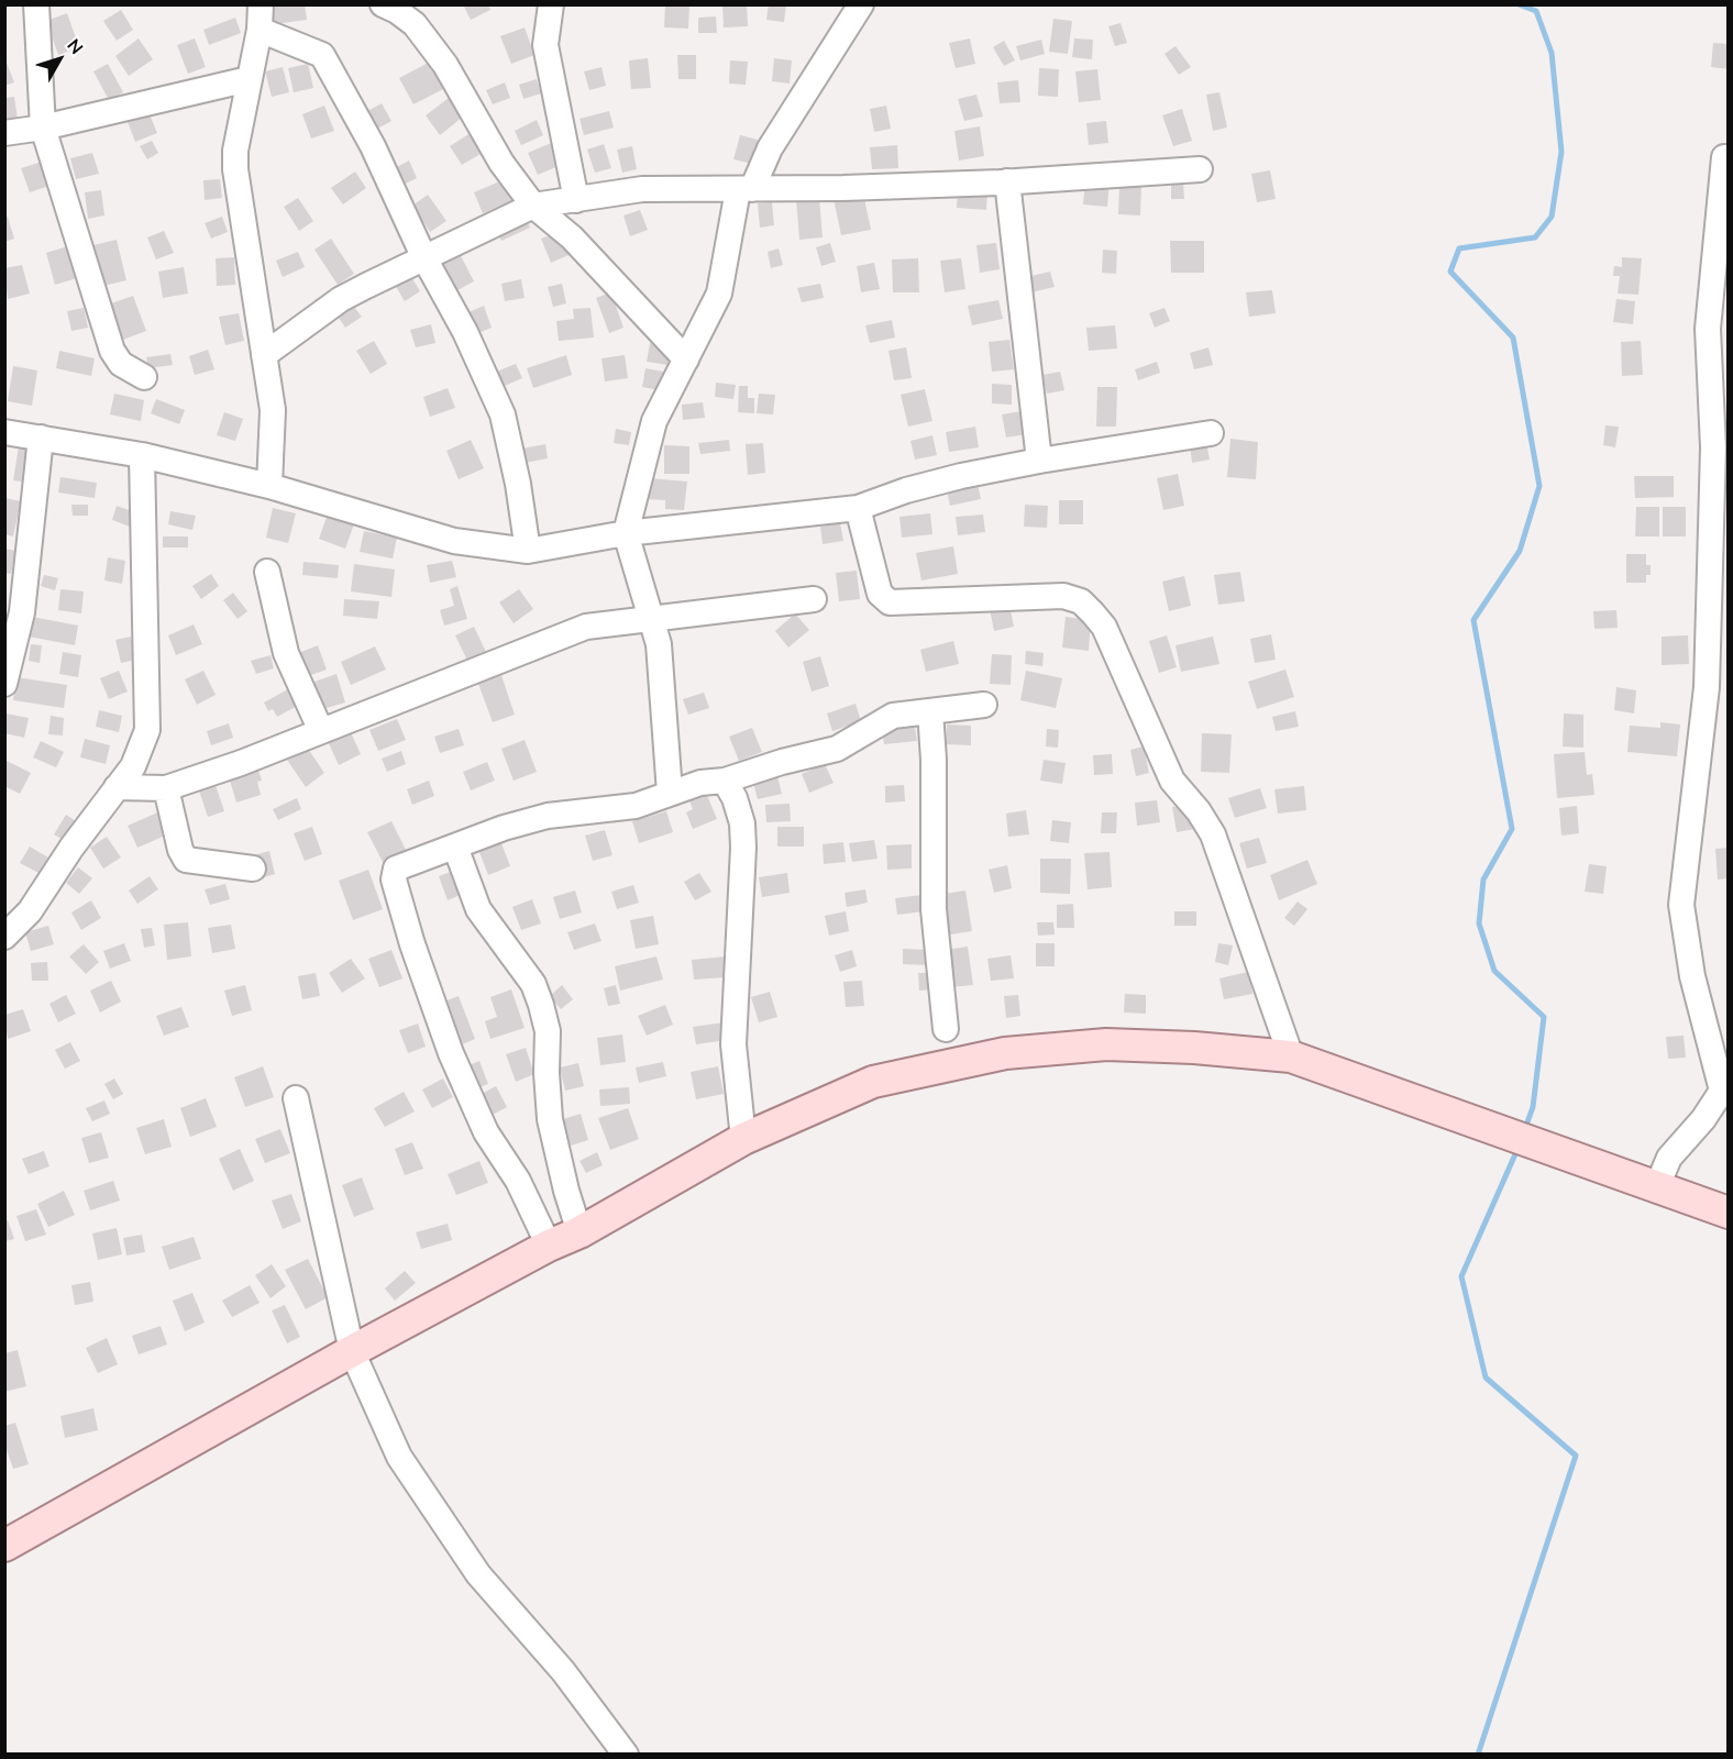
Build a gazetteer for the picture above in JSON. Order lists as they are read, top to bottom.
{
  "north": "top right"
}
